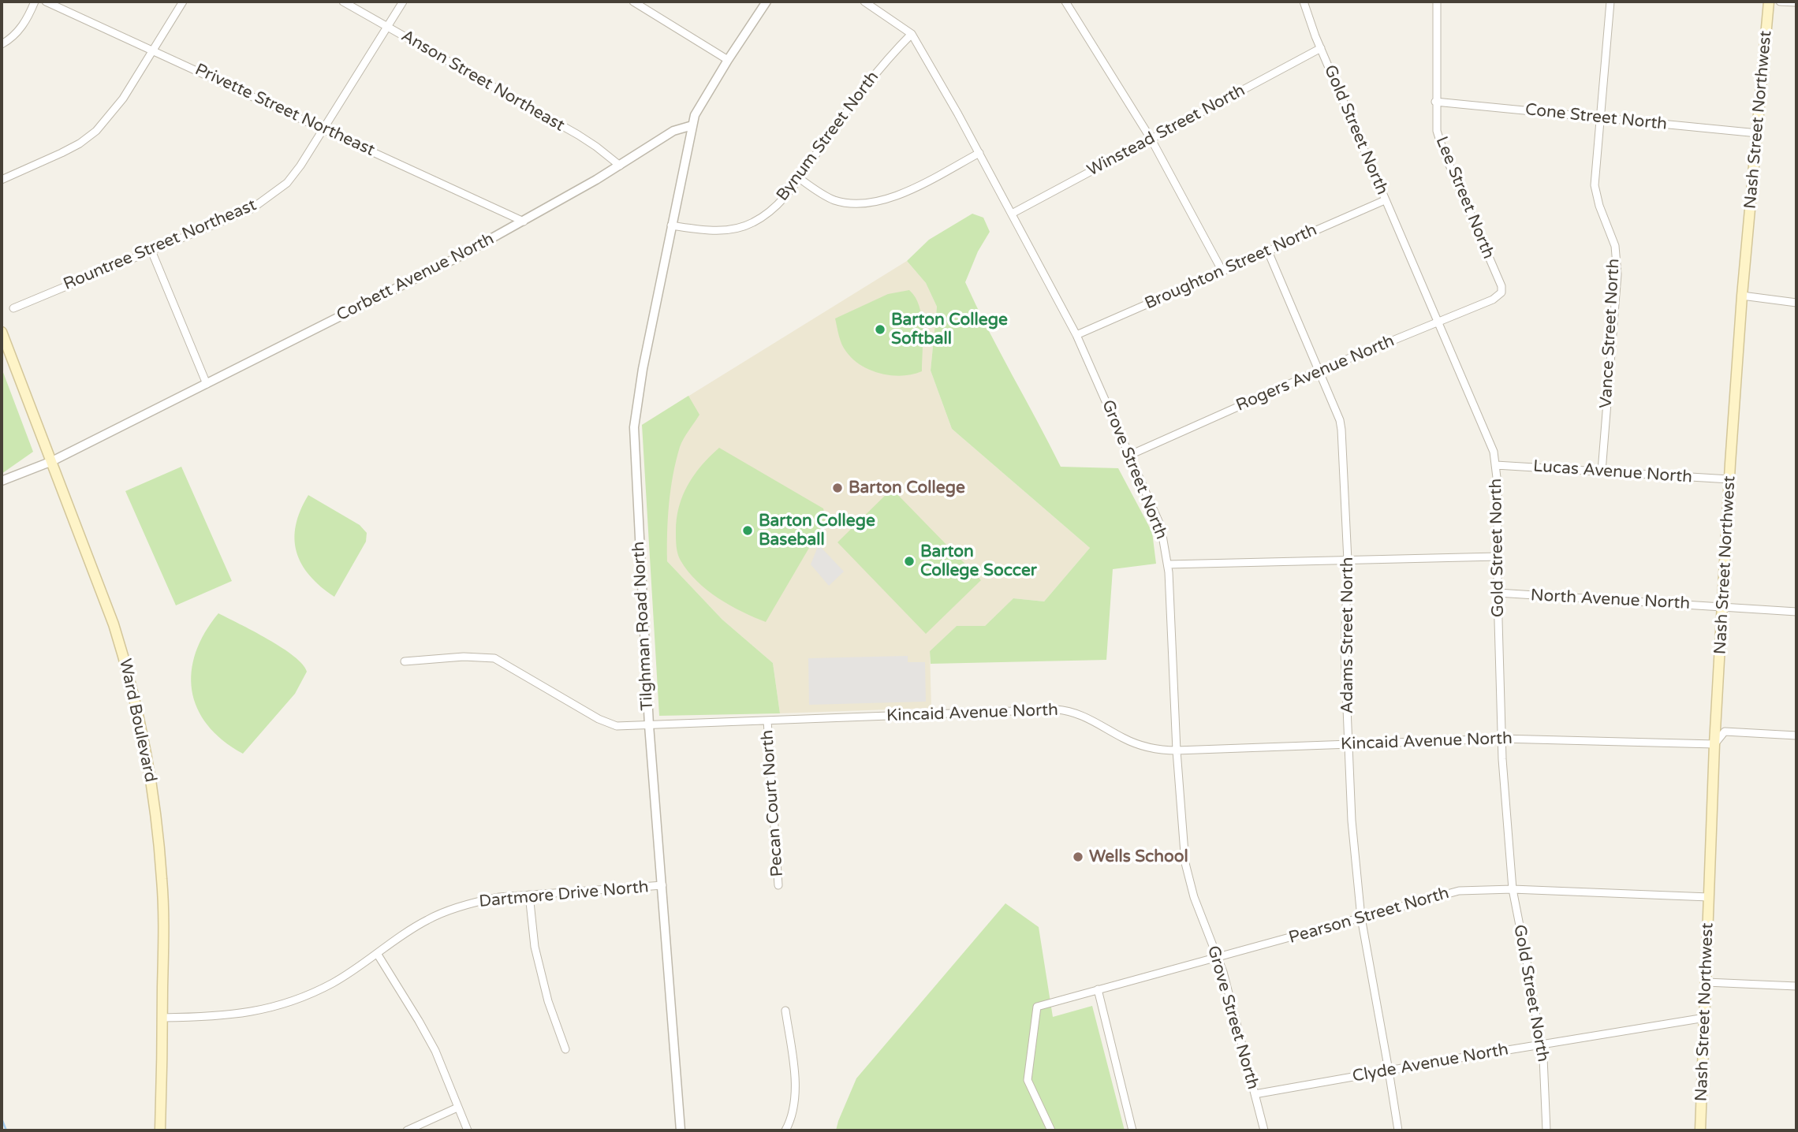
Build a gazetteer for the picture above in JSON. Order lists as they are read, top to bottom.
{
  "streets": {
    "main road": ["Nash Street Northwest", "Ward Boulevard"],
    "street": [
      "Anson Street Northeast",
      "Privette Street Northeast",
      "Cone Street North",
      "Gold Street North",
      "Winstead Street North",
      "Bynum Street North",
      "Lee Street North",
      "Rountree Street Northeast",
      "Broughton Street North",
      "Corbett Avenue North",
      "Vance Street North",
      "Rogers Avenue North",
      "Grove Street North",
      "Lucas Avenue North",
      "North Avenue North",
      "Tilghman Road North",
      "Adams Street North",
      "Kincaid Avenue North",
      "Pecan Court North",
      "Dartmore Drive North",
      "Pearson Street North",
      "Clyde Avenue North"
    ]
  },
  "crossings": [
    ["Anson Street Northeast", "Rountree Street Northeast"],
    ["Anson Street Northeast", "Corbett Avenue North"],
    ["Privette Street Northeast", "Rountree Street Northeast"],
    ["Privette Street Northeast", "Corbett Avenue North"],
    ["Cone Street North", "Nash Street Northwest"],
    ["Cone Street North", "Lee Street North"],
    ["Cone Street North", "Vance Street North"],
    ["Nash Street Northwest", "Lucas Avenue North"],
    ["Nash Street Northwest", "North Avenue North"],
    ["Nash Street Northwest", "Kincaid Avenue North"],
    ["Nash Street Northwest", "Pearson Street North"],
    ["Nash Street Northwest", "Clyde Avenue North"],
    ["Gold Street North", "Winstead Street North"],
    ["Gold Street North", "Broughton Street North"],
    ["Gold Street North", "Rogers Avenue North"],
    ["Gold Street North", "Lucas Avenue North"],
    ["Gold Street North", "North Avenue North"],
    ["Gold Street North", "Kincaid Avenue North"],
    ["Gold Street North", "Pearson Street North"],
    ["Gold Street North", "Clyde Avenue North"],
    ["Winstead Street North", "Grove Street North"],
    ["Bynum Street North", "Grove Street North"],
    ["Bynum Street North", "Tilghman Road North"],
    ["Lee Street North", "Rogers Avenue North"],
    ["Broughton Street North", "Grove Street North"],
    ["Broughton Street North", "Adams Street North"],
    ["Corbett Avenue North", "Tilghman Road North"],
    ["Corbett Avenue North", "Ward Boulevard"],
    ["Vance Street North", "Lucas Avenue North"],
    ["Rogers Avenue North", "Grove Street North"],
    ["Rogers Avenue North", "Adams Street North"],
    ["Grove Street North", "Kincaid Avenue North"],
    ["Grove Street North", "Pearson Street North"],
    ["Grove Street North", "Clyde Avenue North"],
    ["Tilghman Road North", "Kincaid Avenue North"],
    ["Tilghman Road North", "Dartmore Drive North"],
    ["Adams Street North", "Kincaid Avenue North"],
    ["Adams Street North", "Pearson Street North"],
    ["Adams Street North", "Clyde Avenue North"],
    ["Kincaid Avenue North", "Pecan Court North"],
    ["Ward Boulevard", "Dartmore Drive North"]
  ],
  "places": [
    "Barton College Softball",
    "Barton College",
    "Barton College Baseball",
    "Barton College Soccer",
    "Wells School"
  ]
}
